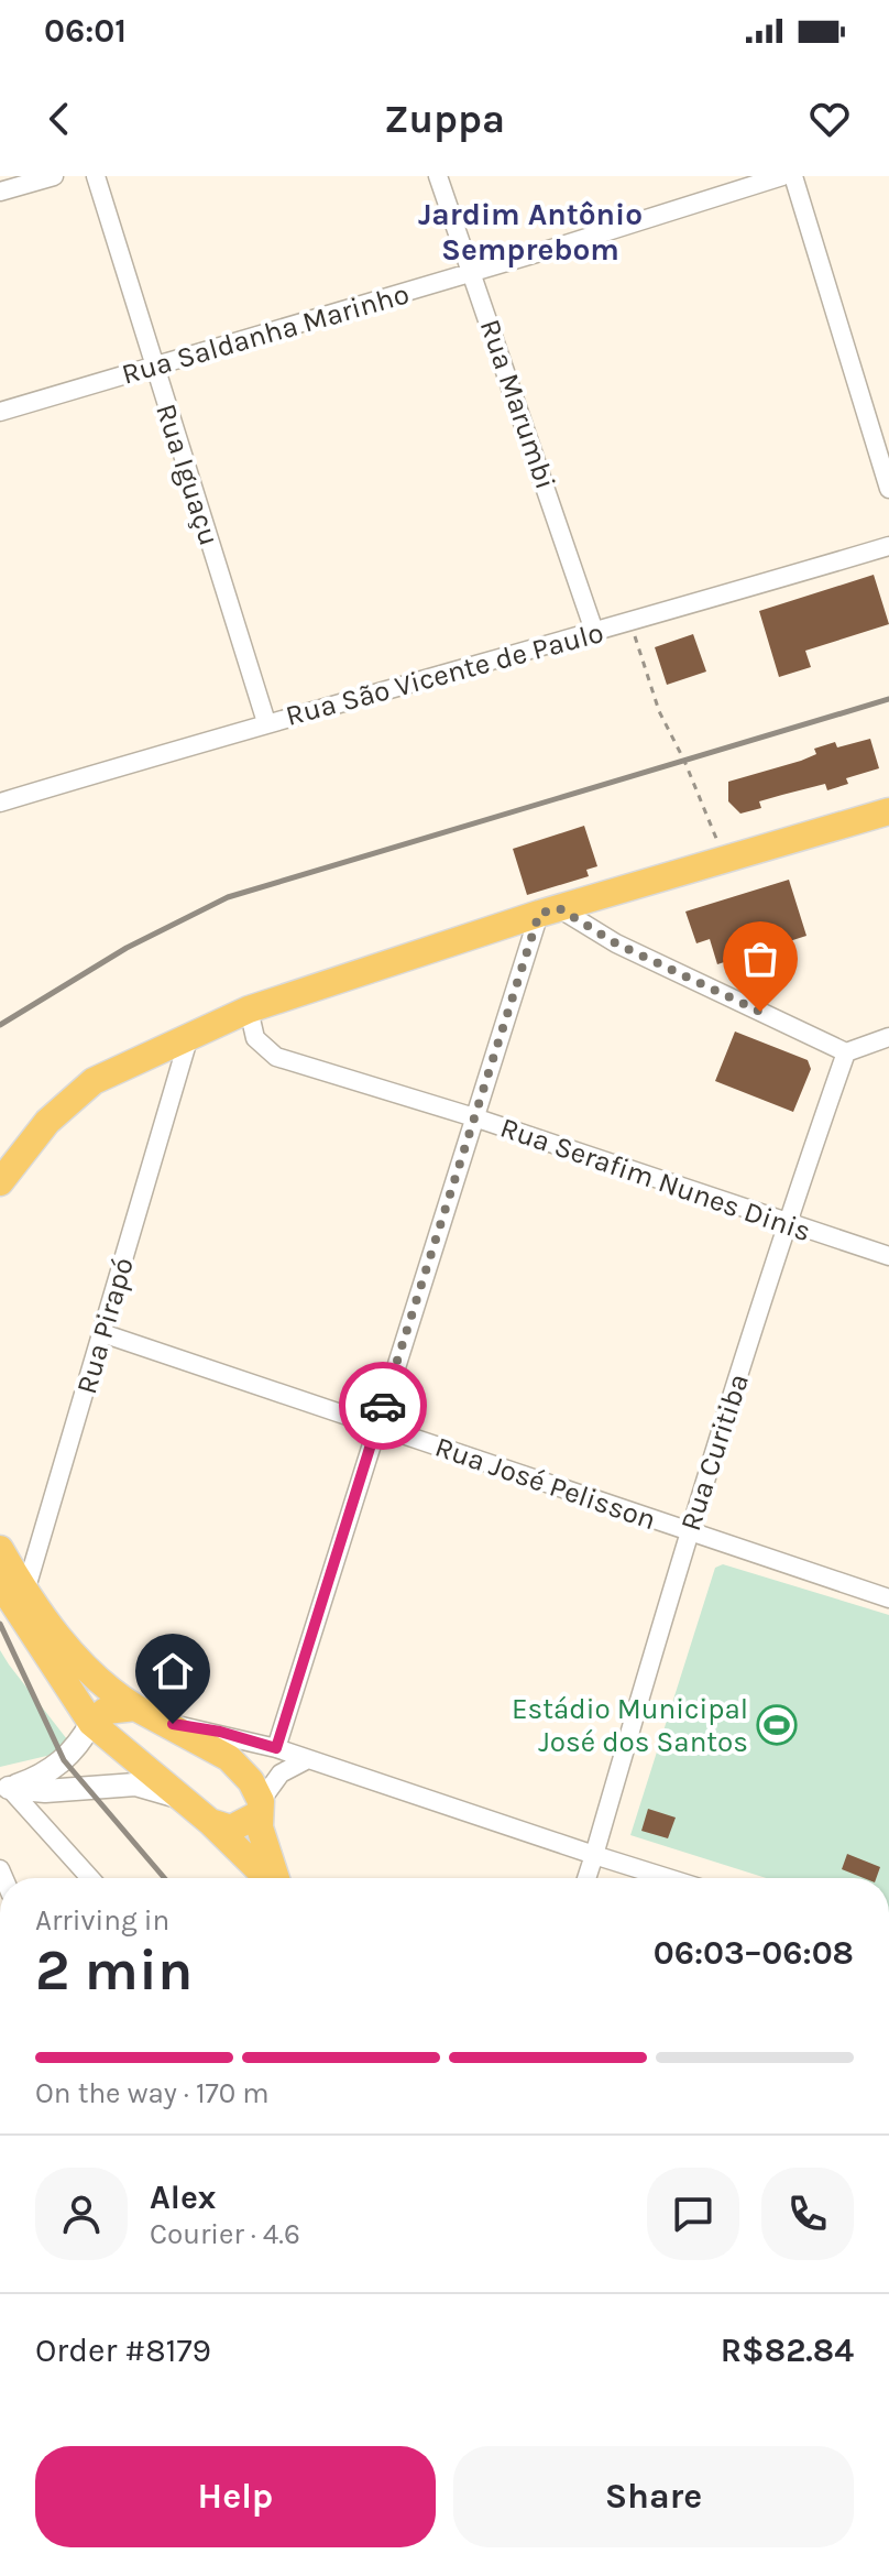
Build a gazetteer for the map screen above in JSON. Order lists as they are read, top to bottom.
{
  "streets": {
    "street": [
      "Rua Saldanha Marinho",
      "Rua Marumbi",
      "Rua Iguaçu",
      "Rua São Vicente de Paulo",
      "Rua Serafim Nunes Dinis",
      "Rua Pirapó",
      "Rua Curitiba",
      "Rua José Pelisson"
    ]
  },
  "crossings": [
    ["Rua Saldanha Marinho", "Rua Marumbi"],
    ["Rua Saldanha Marinho", "Rua Iguaçu"],
    ["Rua Marumbi", "Rua São Vicente de Paulo"],
    ["Rua Iguaçu", "Rua São Vicente de Paulo"],
    ["Rua Serafim Nunes Dinis", "Rua Curitiba"],
    ["Rua Pirapó", "Rua José Pelisson"],
    ["Rua Curitiba", "Rua José Pelisson"]
  ],
  "districts": ["Jardim Antônio Semprebom"],
  "places": {
    "sports": ["Estádio Municipal José dos Santos"]
  },
  "page": {
    "status": "06:01",
    "header": "Zuppa",
    "heading": ["2 min", "Arriving in", "06:03–06:08"],
    "panel": [
      "Alex",
      "Courier · 4.6",
      "Order #8179",
      "R$82.84"
    ],
    "bar": "On the way · 170 m",
    "buttons": ["Help", "Share"]
  }
}
